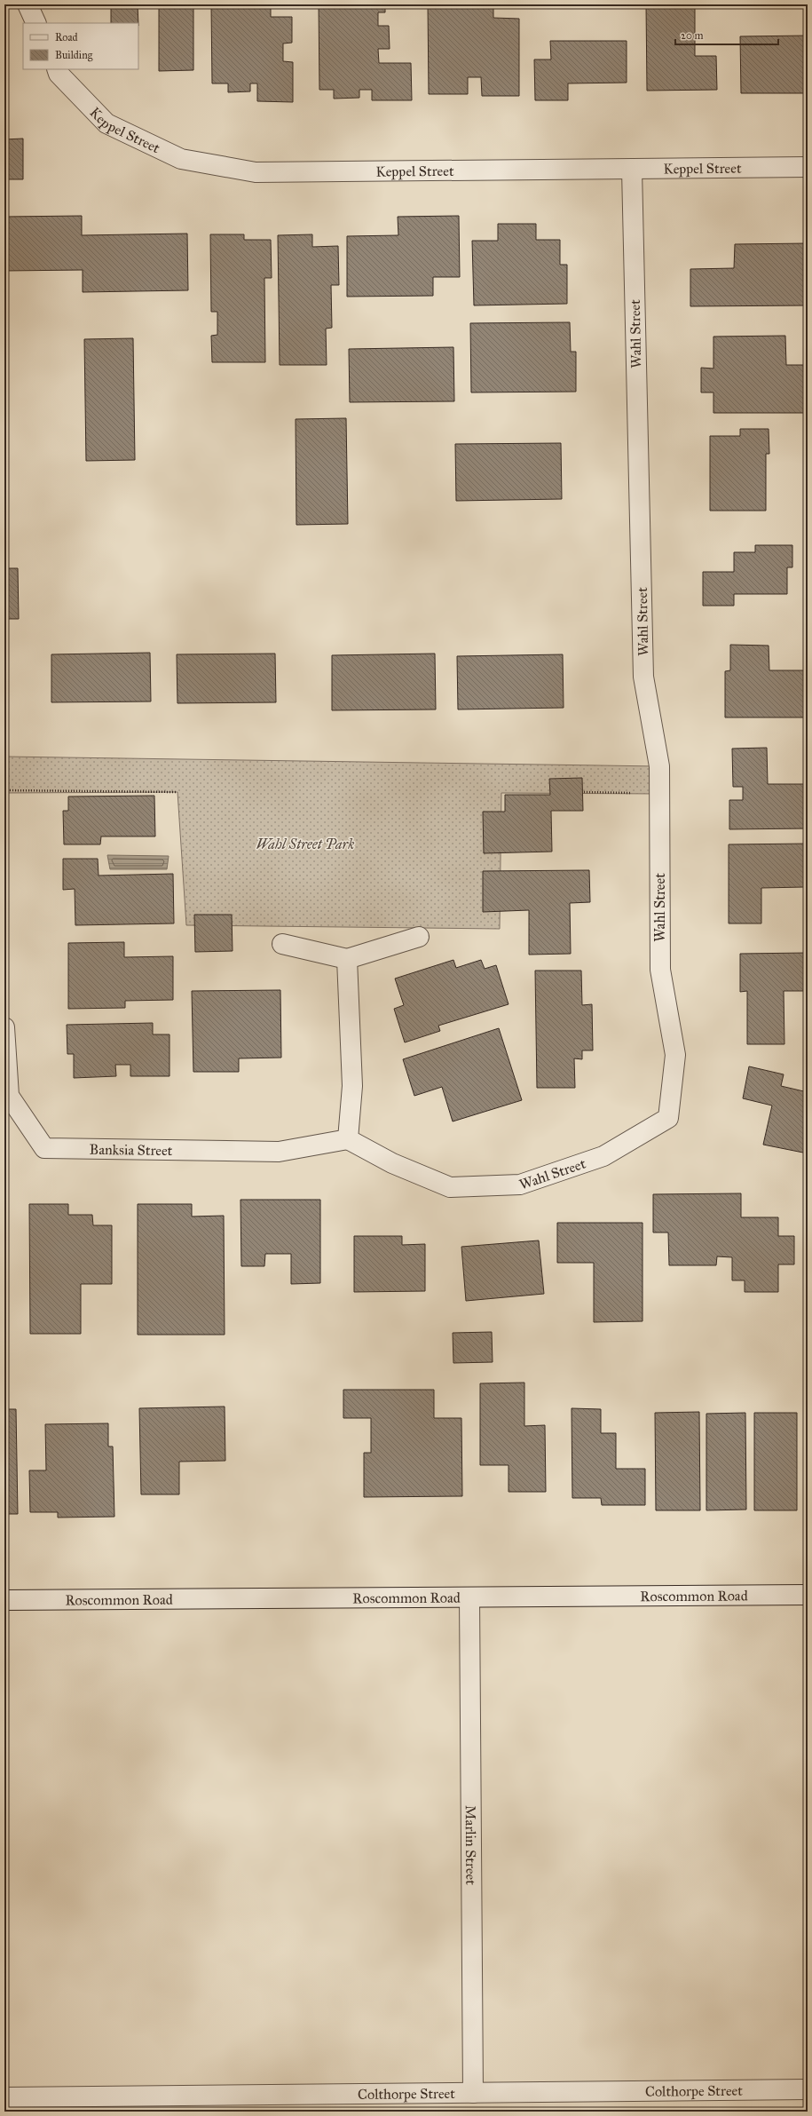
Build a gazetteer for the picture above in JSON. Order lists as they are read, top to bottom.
{
  "streets": {
    "street": [
      "Keppel Street",
      "Wahl Street",
      "Banksia Street",
      "Roscommon Road",
      "Marlin Street",
      "Colthorpe Street"
    ]
  },
  "crossings": [
    ["Keppel Street", "Wahl Street"],
    ["Wahl Street", "Banksia Street"],
    ["Roscommon Road", "Marlin Street"],
    ["Marlin Street", "Colthorpe Street"]
  ],
  "parks": ["Wahl Street Park"],
  "legend": ["Road", "Building"],
  "scale_bar": "20 m"
}
